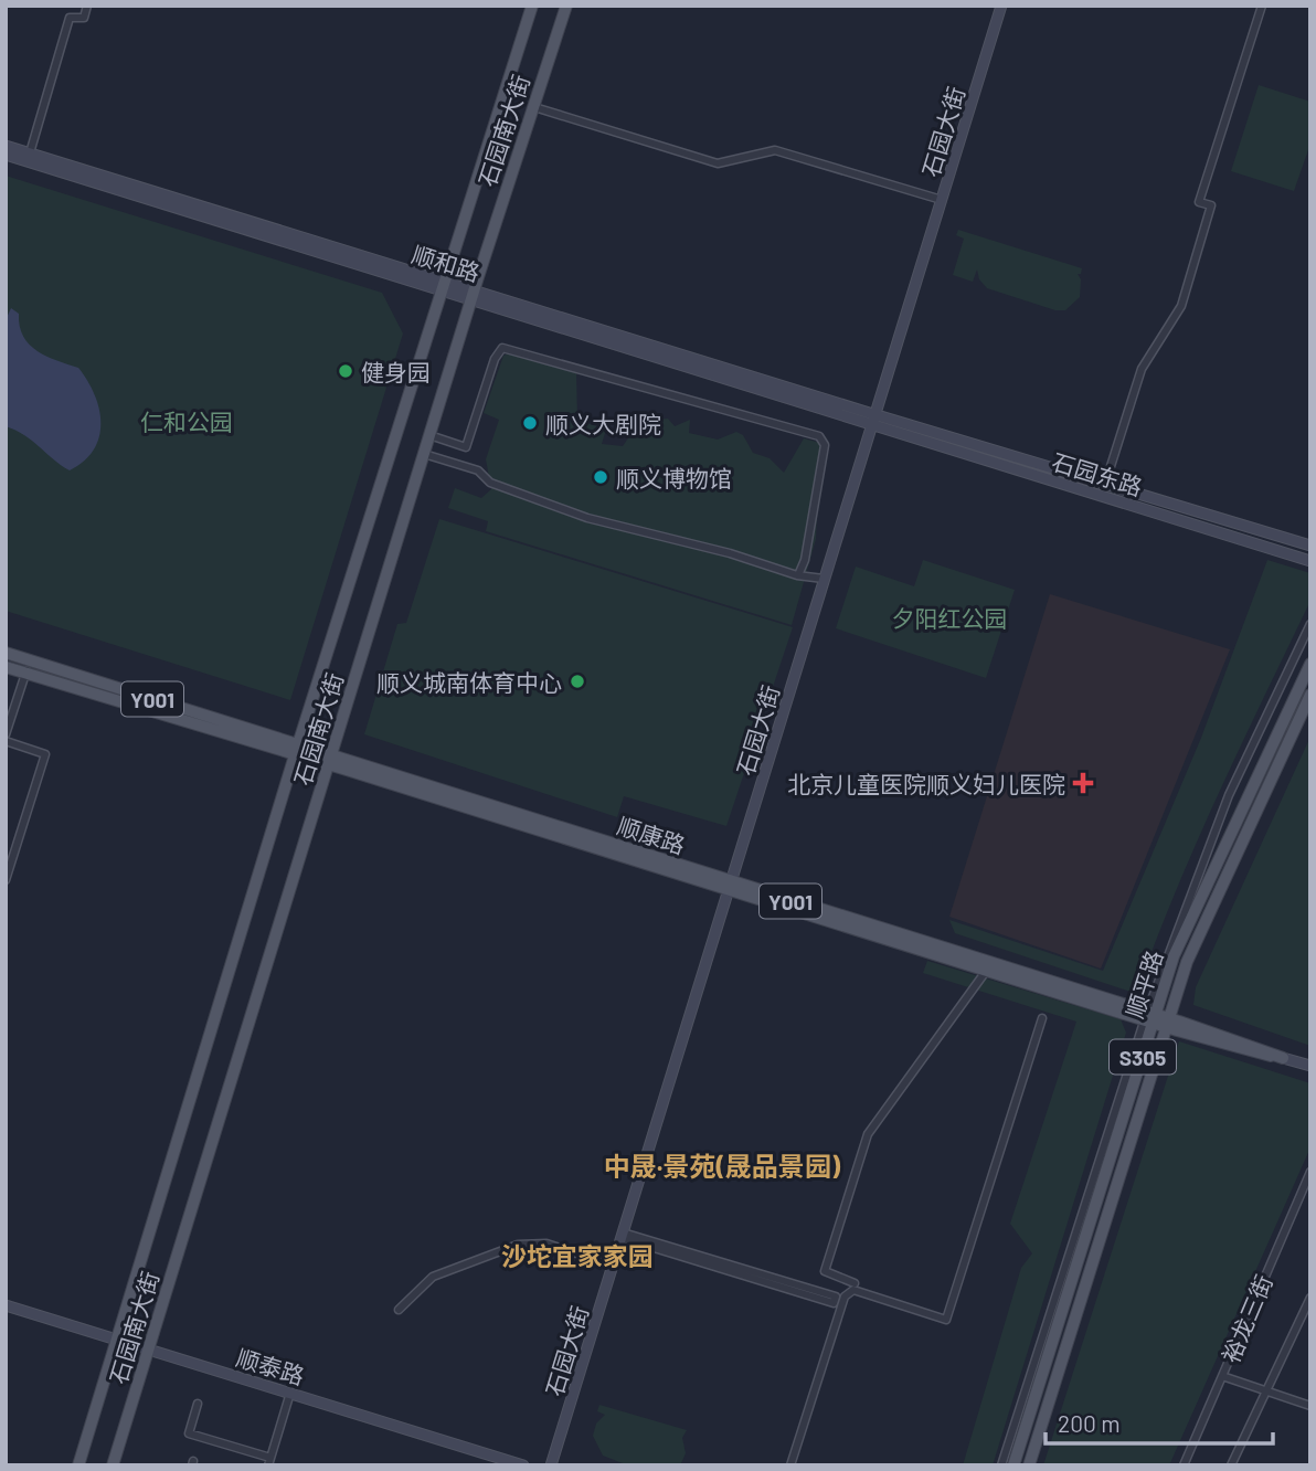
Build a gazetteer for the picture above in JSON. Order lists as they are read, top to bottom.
{
  "streets": {
    "main road": [
      "石园南大街",
      "Y001",
      "顺康路",
      "顺平路",
      "S305"
    ],
    "street": [
      "石园大街",
      "顺和路",
      "石园东路",
      "裕龙三街",
      "顺泰路"
    ]
  },
  "crossings": [
    ["石园南大街", "顺和路"],
    ["石园南大街", "顺康路"],
    ["石园南大街", "顺泰路"],
    ["石园大街", "顺和路"],
    ["石园大街", "石园东路"],
    ["石园大街", "顺康路"],
    ["顺和路", "石园东路"],
    ["顺康路", "顺平路"]
  ],
  "districts": ["中晟·景苑(晟品景园)", "沙坨宜家家园"],
  "parks": ["仁和公园", "夕阳红公园"],
  "places": {
    "other": [
      "健身园",
      "顺义大剧院",
      "顺义博物馆",
      "顺义城南体育中心"
    ],
    "health": ["北京儿童医院顺义妇儿医院"]
  },
  "scale_bar": "200 m"
}
